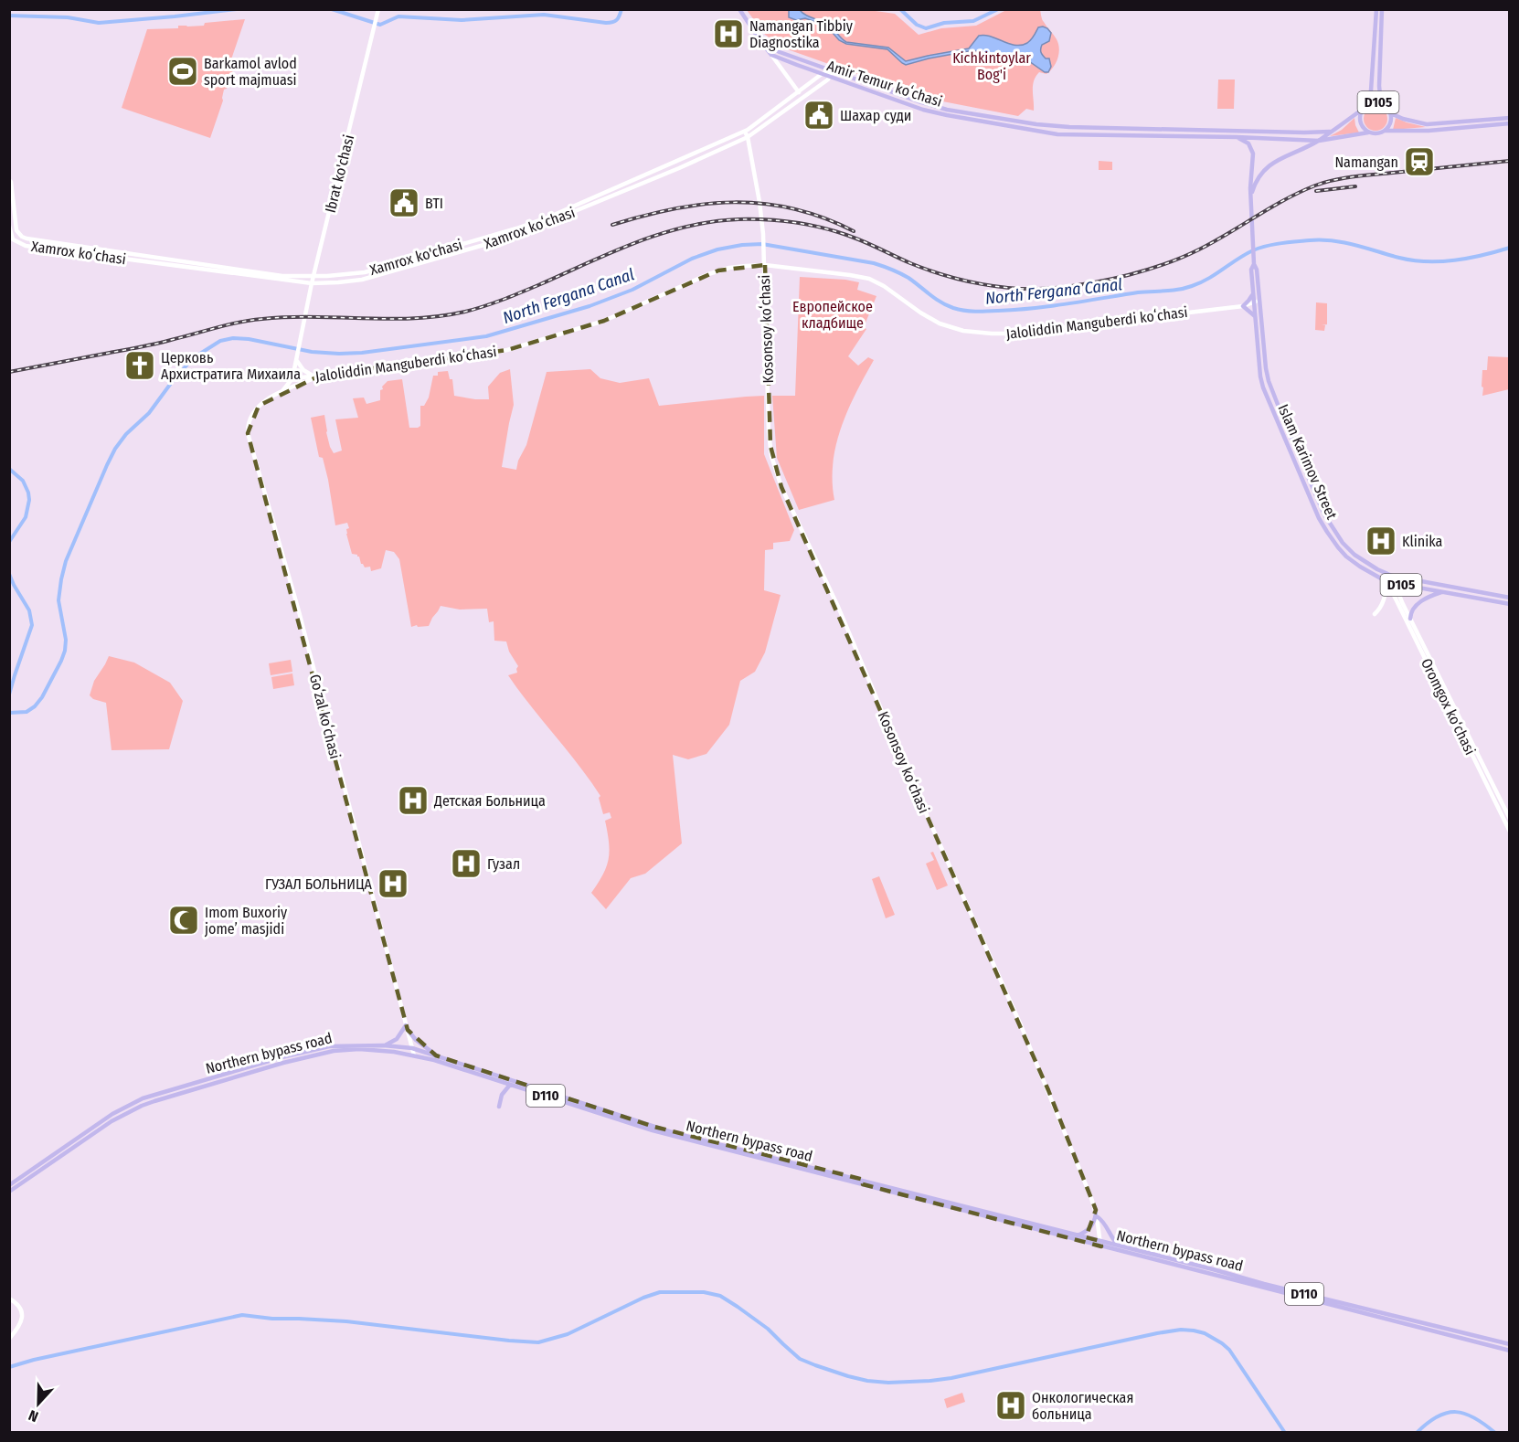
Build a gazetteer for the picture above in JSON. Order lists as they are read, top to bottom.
{
  "streets": {
    "main road": [
      "Amir Temur koʻchasi",
      "D105",
      "Ibrat ko'chasi",
      "Xamrox koʻchasi",
      "Xamrox ko'chasi",
      "Jaloliddin Manguberdi koʻchasi",
      "Kosonsoy koʻchasi",
      "Islam Karimov Street",
      "Oromgox ko‘chasi",
      "Goʻzal koʻchasi",
      "Northern bypass road",
      "D110"
    ]
  },
  "crossings": [
    ["Amir Temur koʻchasi", "D105"],
    ["Amir Temur koʻchasi", "Xamrox koʻchasi"],
    ["Amir Temur koʻchasi", "Xamrox ko'chasi"],
    ["D105", "Islam Karimov Street"],
    ["Ibrat ko'chasi", "Xamrox koʻchasi"],
    ["Ibrat ko'chasi", "Xamrox ko'chasi"],
    ["Ibrat ko'chasi", "Jaloliddin Manguberdi koʻchasi"],
    ["Xamrox koʻchasi", "Xamrox ko'chasi"],
    ["Xamrox koʻchasi", "Kosonsoy koʻchasi"],
    ["Jaloliddin Manguberdi koʻchasi", "Kosonsoy koʻchasi"],
    ["Jaloliddin Manguberdi koʻchasi", "Islam Karimov Street"],
    ["Kosonsoy koʻchasi", "Northern bypass road"],
    ["Islam Karimov Street", "Oromgox ko‘chasi"],
    ["Goʻzal koʻchasi", "Northern bypass road"]
  ],
  "water": ["North Fergana Canal"],
  "parks": ["Kichkintoylar Bog'i", "Европейское кладбище"],
  "places": {
    "hospital": [
      "Namangan Tibbiy Diagnostika",
      "Klinika",
      "Детская Больница",
      "Гузал",
      "ГУЗАЛ БОЛЬНИЦА",
      "Онкологическая больница"
    ],
    "sports": ["Barkamol avlod sport majmuasi"],
    "public building": ["Шахар суди", "BTI"],
    "station": ["Namangan"],
    "church": ["Церковь Архистратига Михаила"],
    "mosque": ["Imom Buxoriy jome’ masjidi"]
  },
  "north": "bottom"
}
